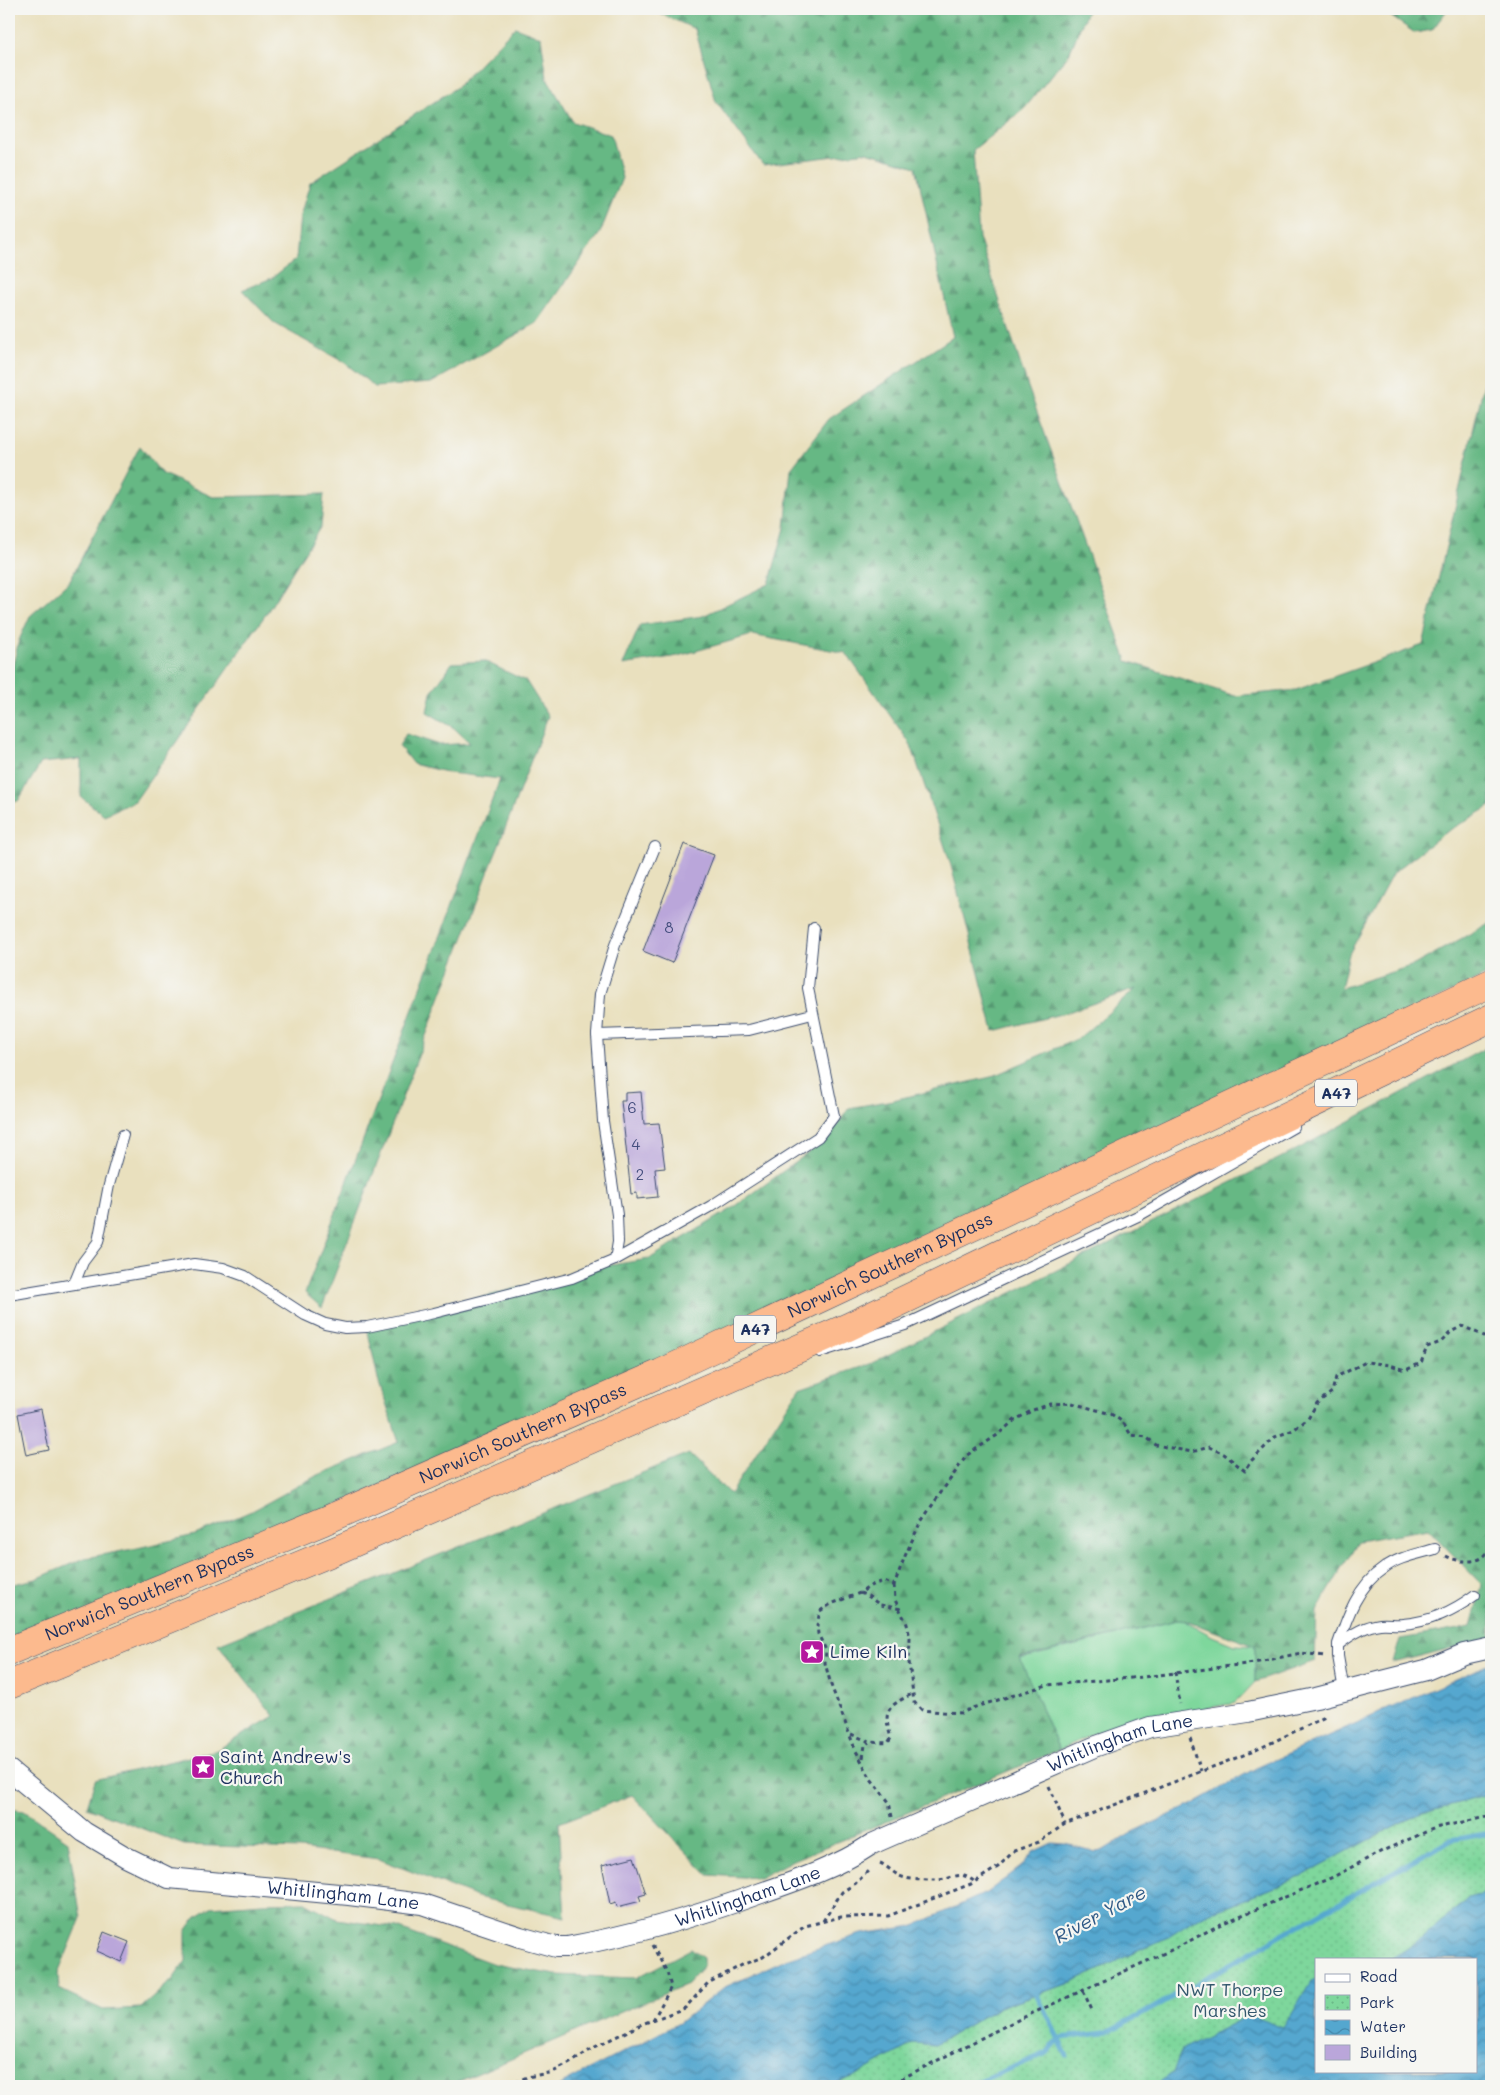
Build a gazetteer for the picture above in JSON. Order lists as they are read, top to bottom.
{
  "streets": {
    "highway": ["A47", "Norwich Southern Bypass"],
    "street": ["Whitlingham Lane"]
  },
  "water": ["River Yare"],
  "parks": ["NWT Thorpe Marshes"],
  "places": {
    "place": ["Lime Kiln", "Saint Andrew's Church"]
  },
  "house_numbers": [
    "8",
    "6",
    "4",
    "2"
  ],
  "legend": [
    "Road",
    "Park",
    "Water",
    "Building"
  ]
}
